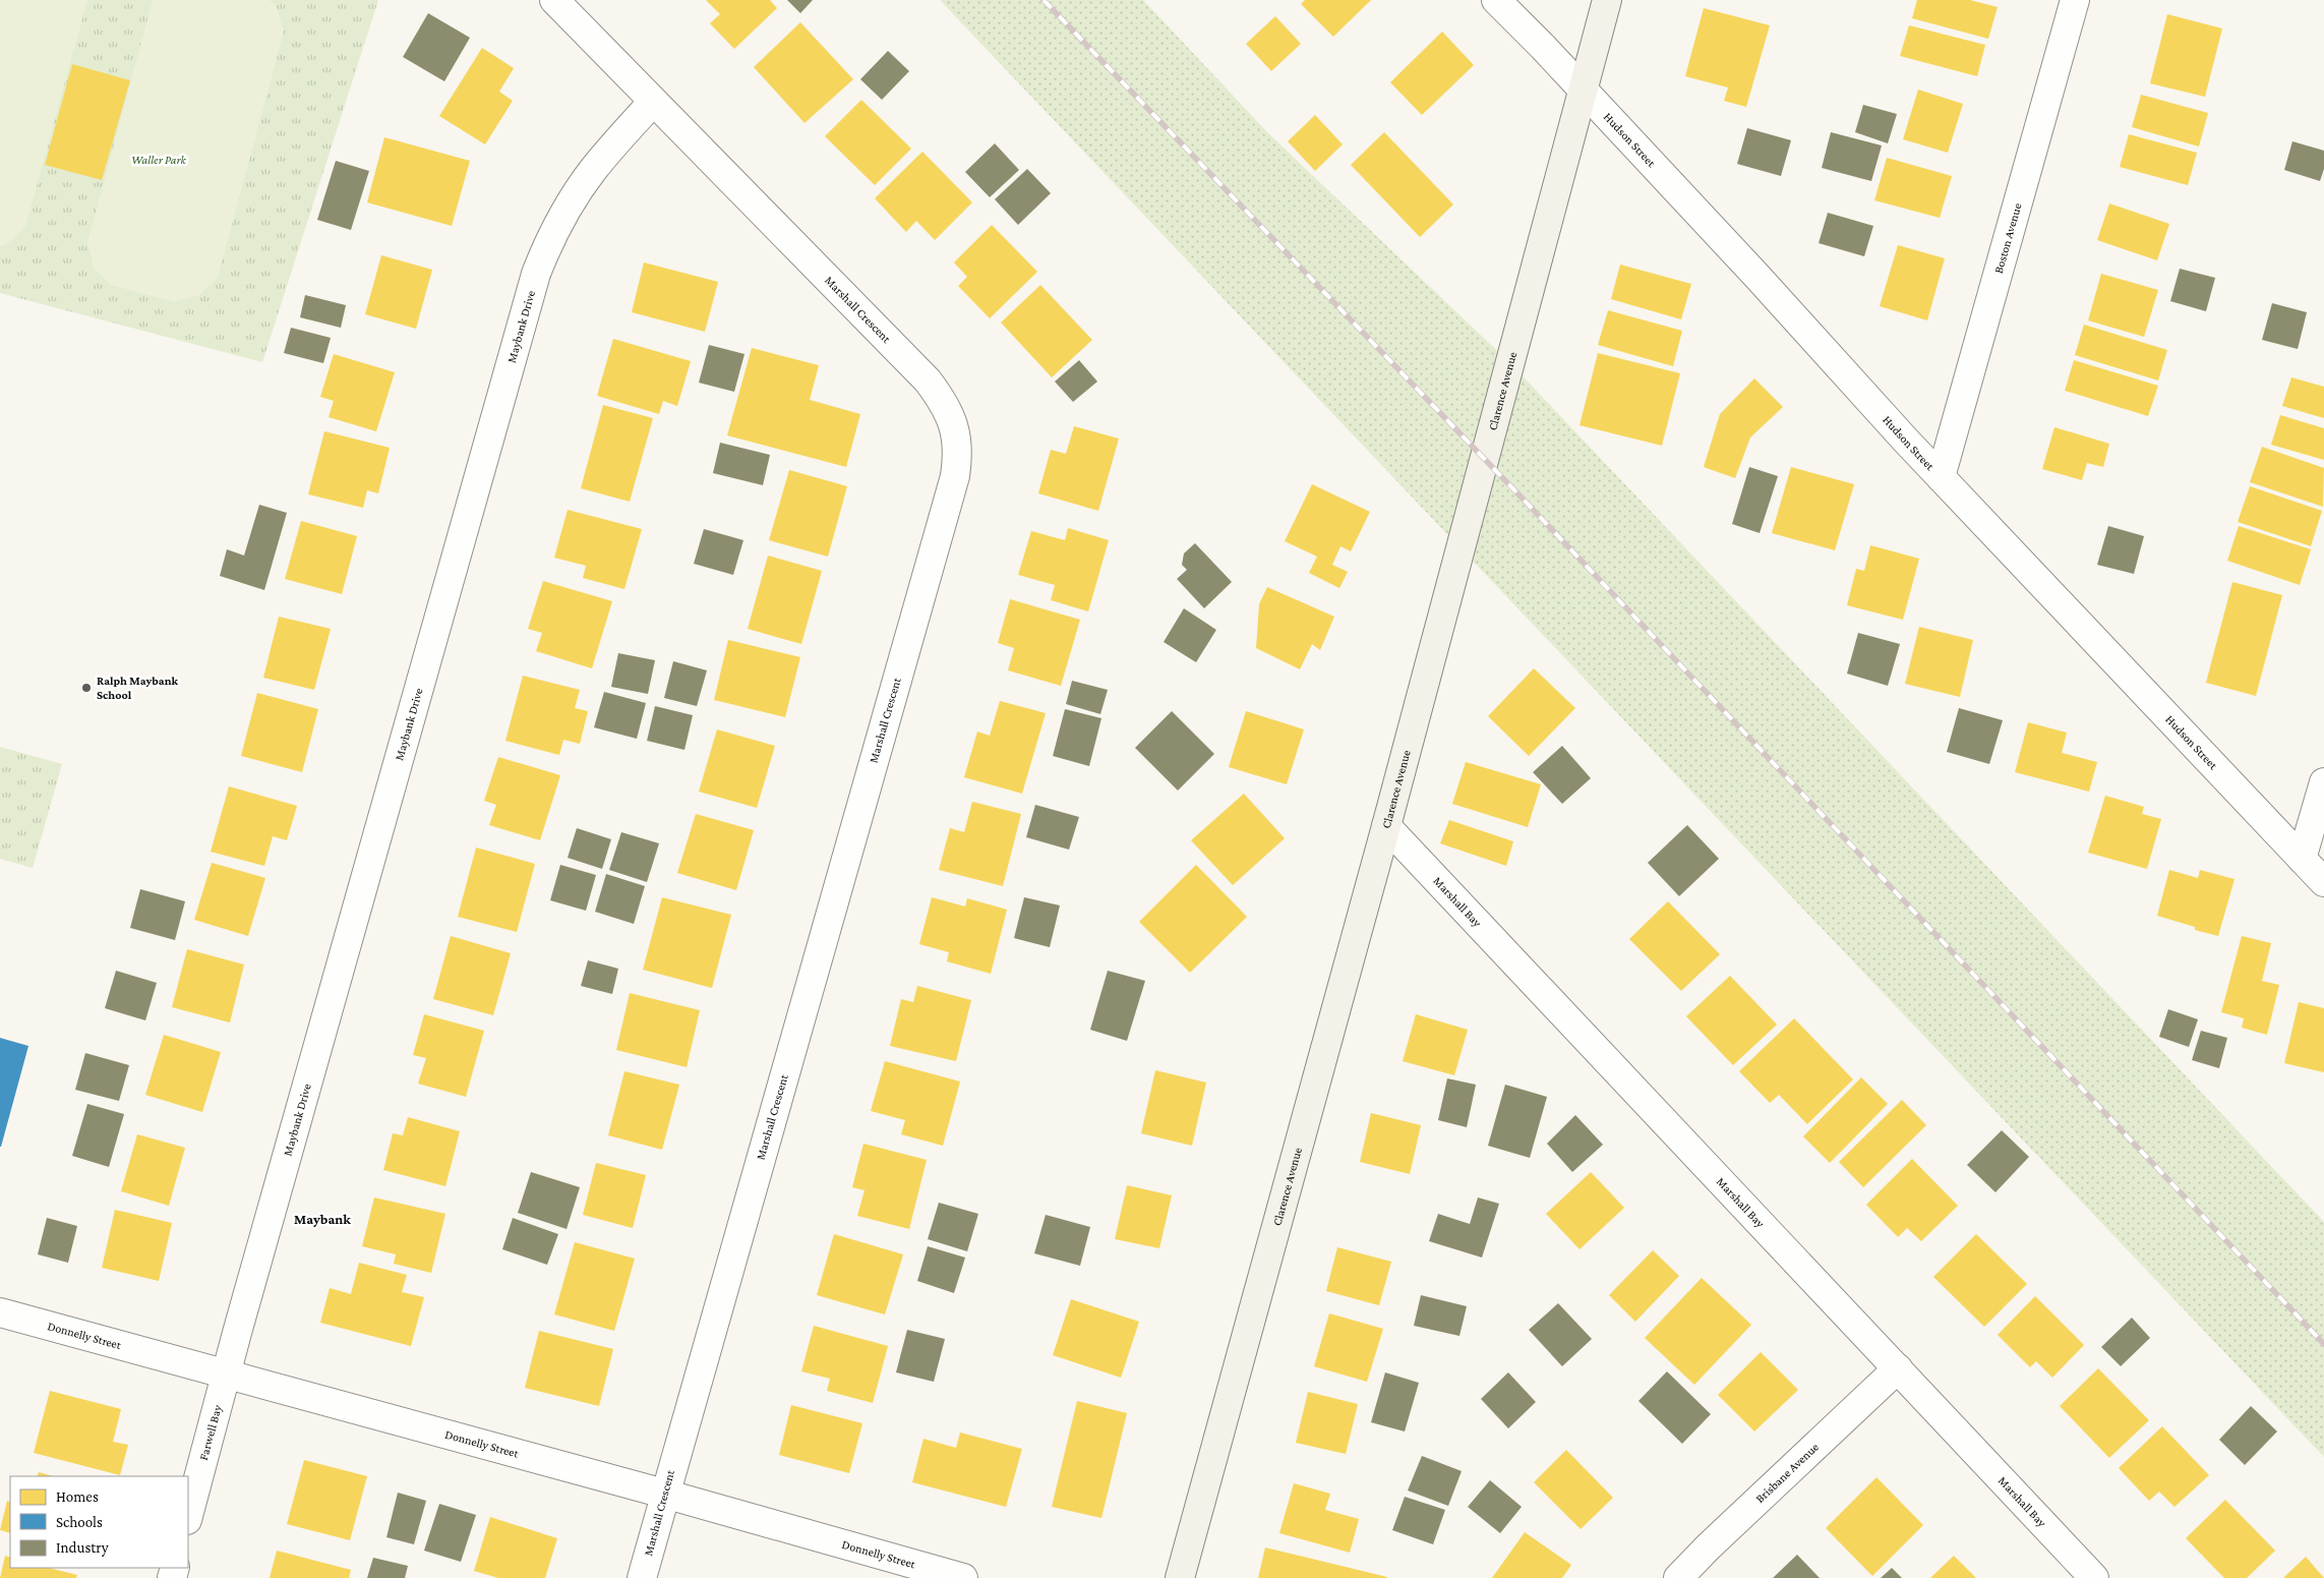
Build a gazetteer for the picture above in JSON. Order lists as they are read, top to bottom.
{
  "streets": {
    "street": [
      "Hudson Street",
      "Boston Avenue",
      "Marshall Crescent",
      "Maybank Drive",
      "Clarence Avenue",
      "Marshall Bay",
      "Donnelly Street",
      "Farwell Bay",
      "Brisbane Avenue"
    ]
  },
  "crossings": [
    ["Hudson Street", "Boston Avenue"],
    ["Hudson Street", "Clarence Avenue"],
    ["Marshall Crescent", "Maybank Drive"],
    ["Marshall Crescent", "Donnelly Street"],
    ["Maybank Drive", "Donnelly Street"],
    ["Maybank Drive", "Farwell Bay"],
    ["Clarence Avenue", "Marshall Bay"],
    ["Marshall Bay", "Brisbane Avenue"],
    ["Donnelly Street", "Farwell Bay"]
  ],
  "districts": ["Maybank"],
  "parks": ["Waller Park"],
  "places": ["Ralph Maybank School"],
  "legend": ["Homes", "Schools", "Industry"]
}
